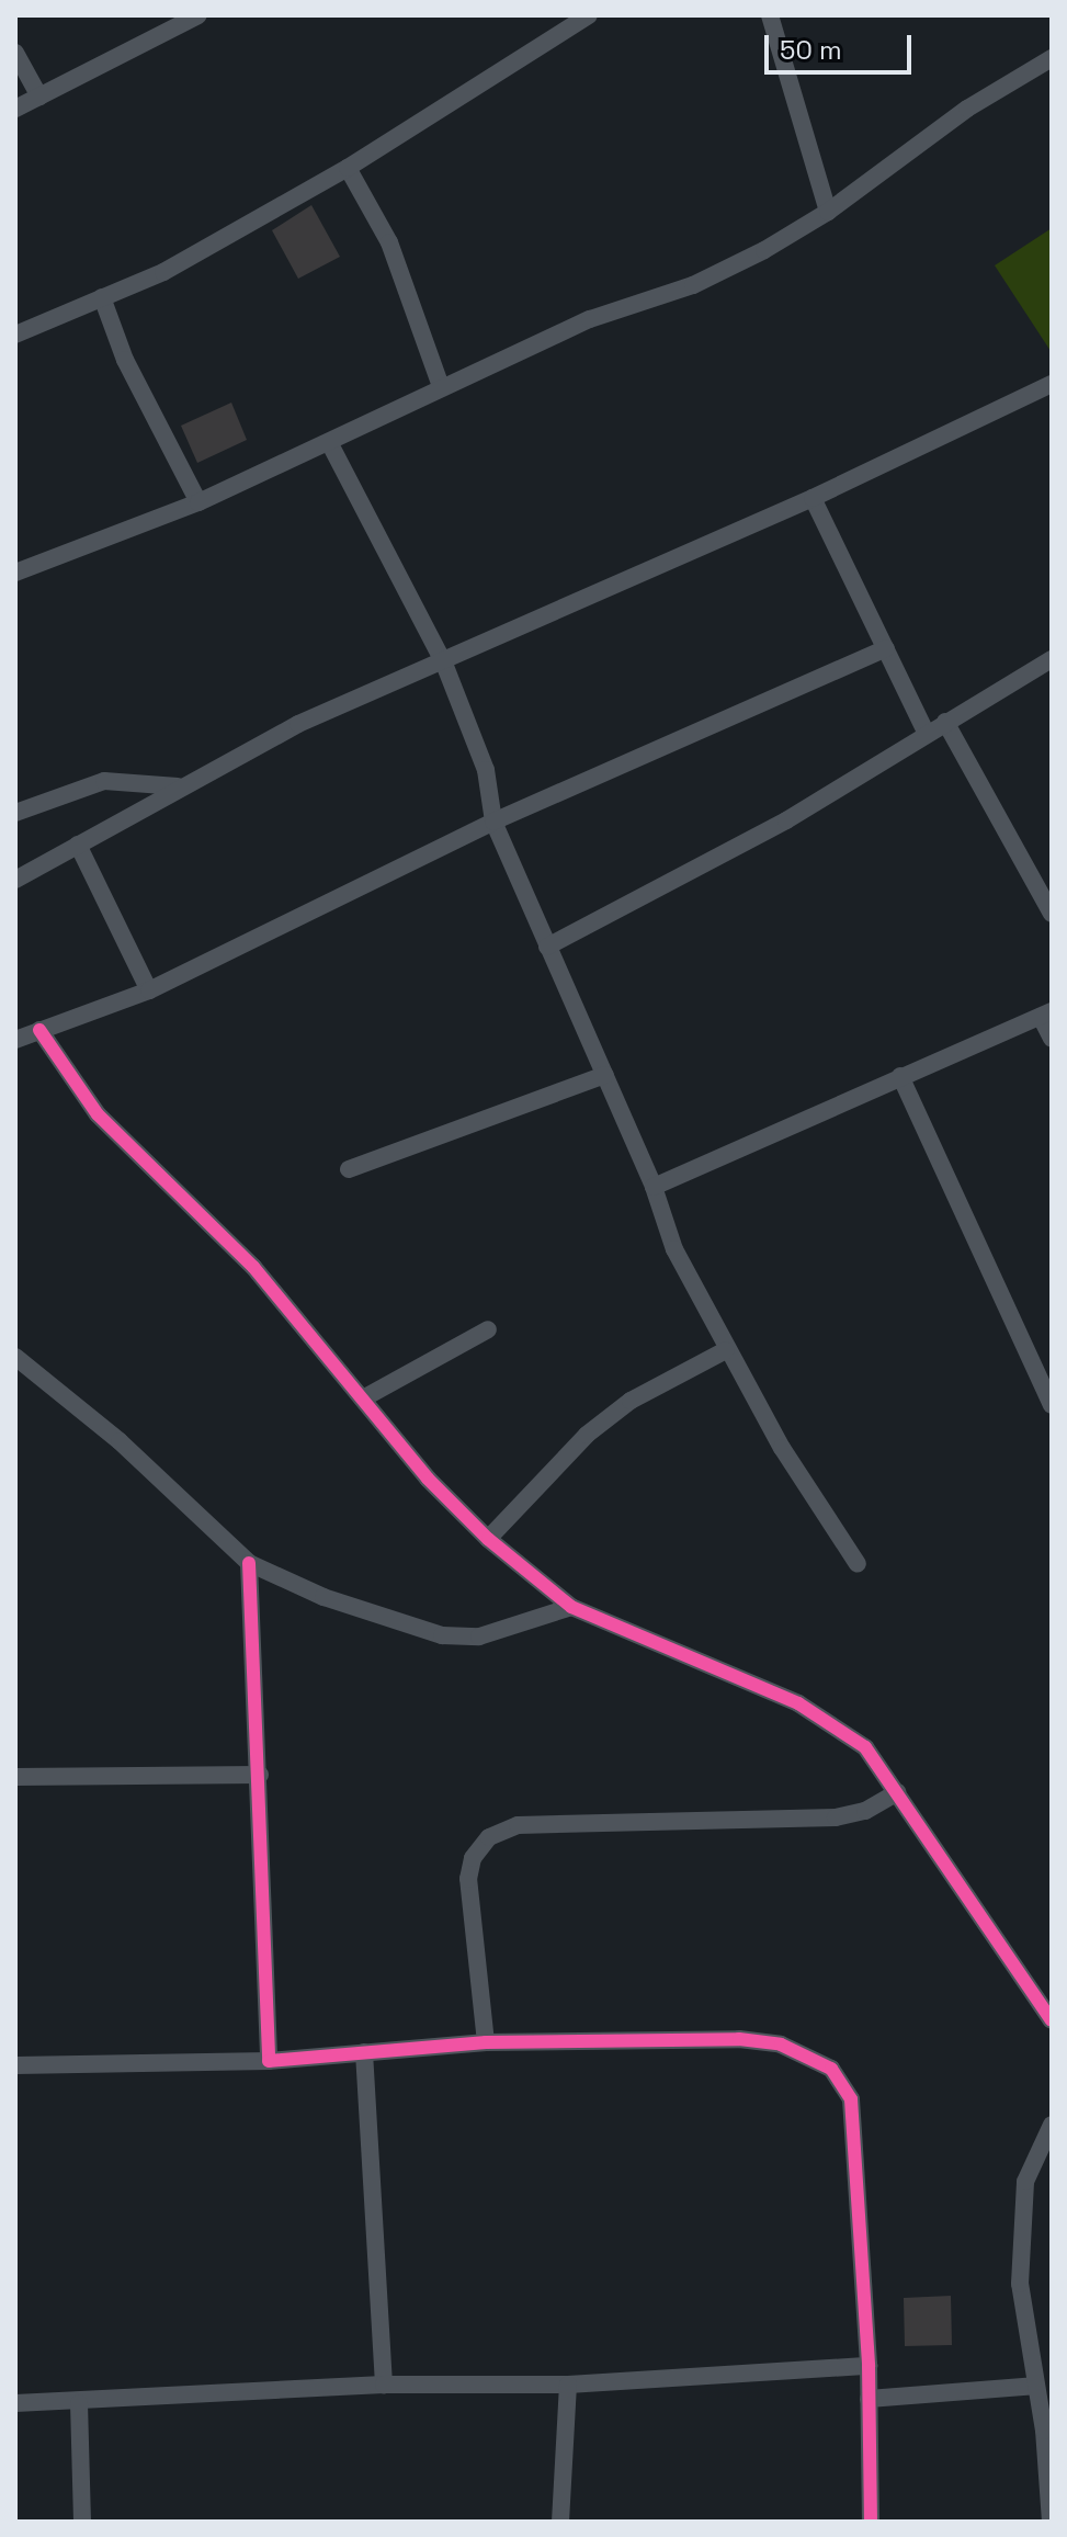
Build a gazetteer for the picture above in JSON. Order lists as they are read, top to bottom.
{
  "scale_bar": "50 m"
}
